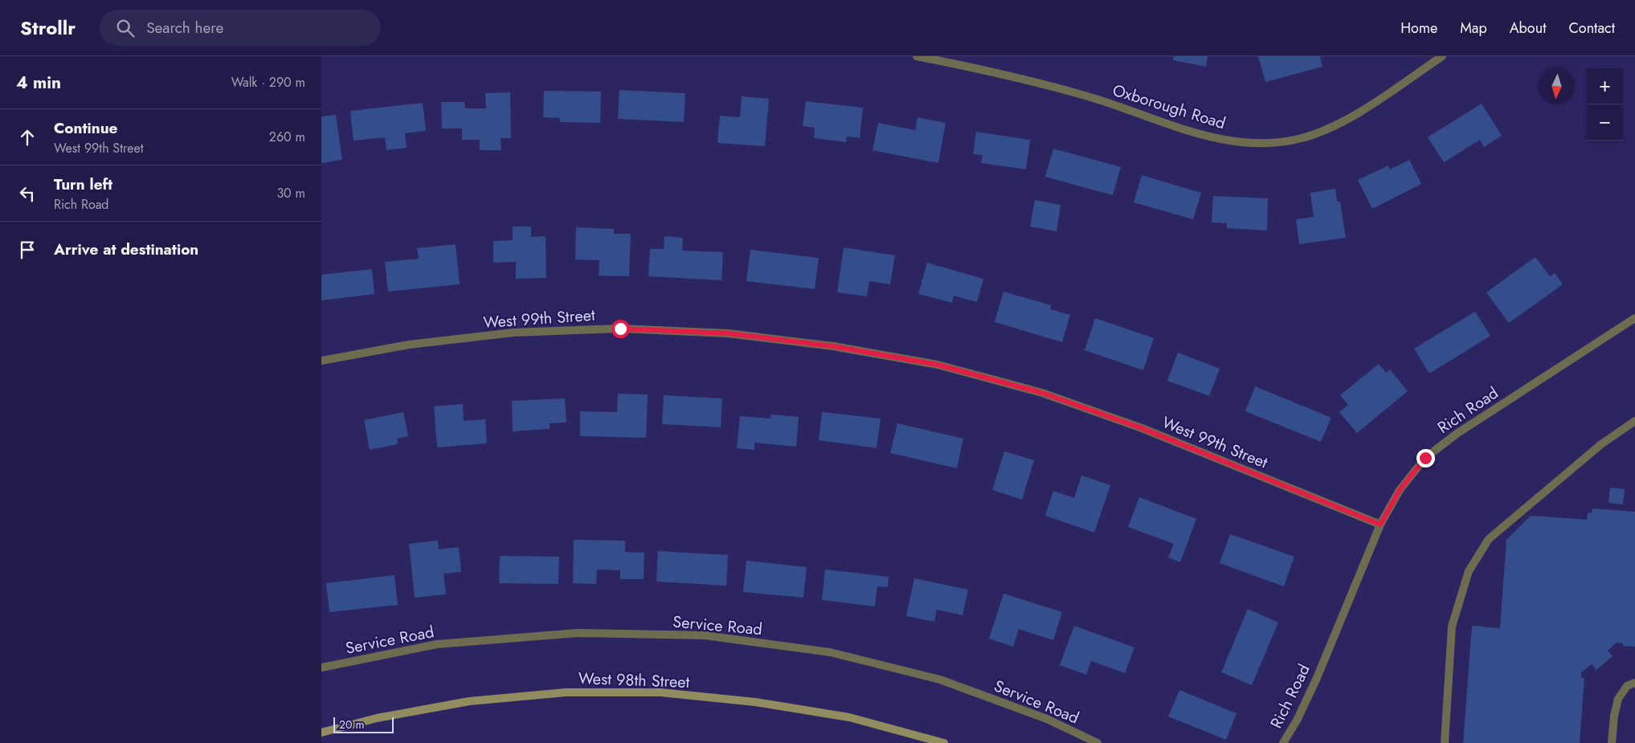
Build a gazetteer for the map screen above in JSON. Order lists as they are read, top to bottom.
{
  "streets": {
    "street": [
      "Oxborough Road",
      "West 99th Street",
      "Rich Road",
      "Service Road",
      "West 98th Street"
    ]
  },
  "crossings": [
    ["West 99th Street", "Rich Road"]
  ],
  "scale_bar": "20 m",
  "north": "bottom",
  "page": {
    "header": "Strollr",
    "search": "Search here",
    "nav": [
      "Home",
      "Map",
      "About",
      "Contact"
    ],
    "heading": ["4 min", "Walk · 290 m"],
    "map_buttons": ["+", "−"],
    "list": [
      ["Continue", "West 99th Street", "260 m"],
      ["Turn left", "Rich Road", "30 m"],
      "Arrive at destination"
    ],
    "scale": "20 m"
  }
}
